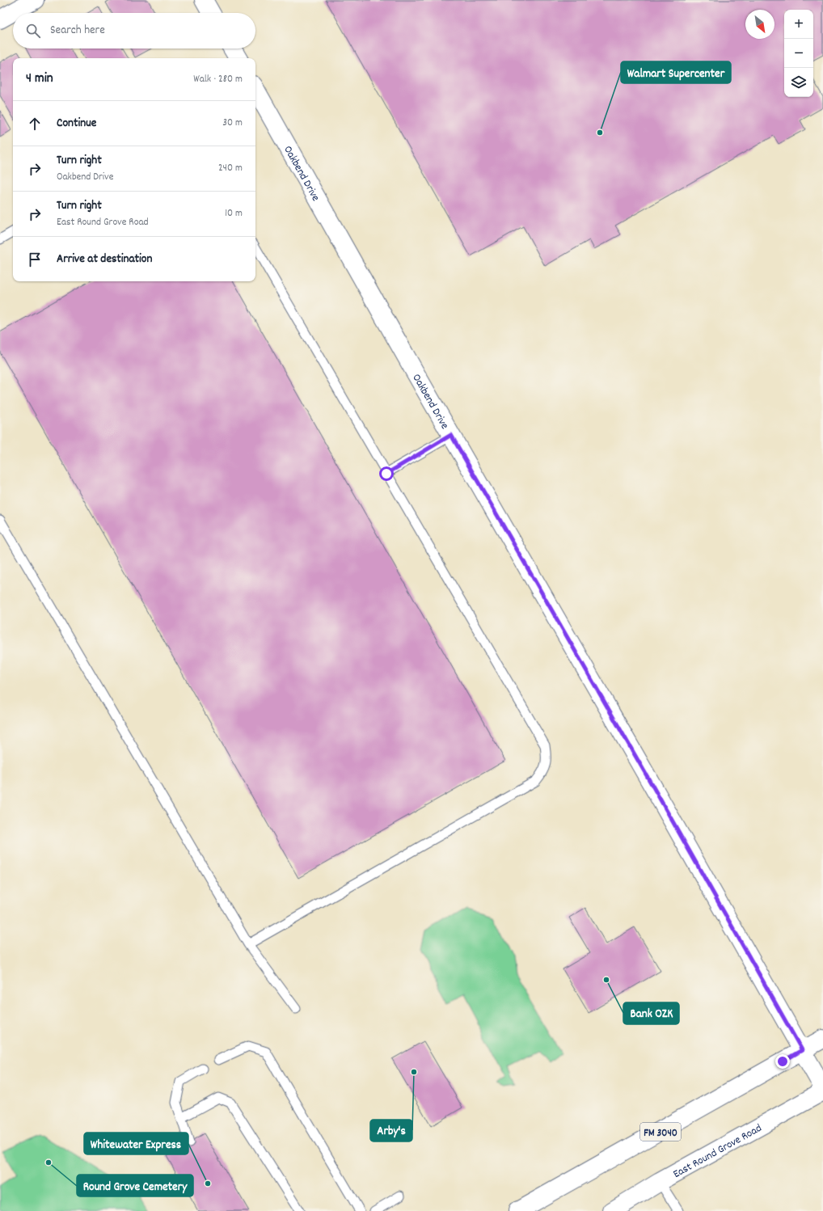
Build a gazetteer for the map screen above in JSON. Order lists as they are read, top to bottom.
{
  "streets": {
    "street": ["Oakbend Drive", "FM 3040", "East Round Grove Road"]
  },
  "crossings": [
    ["Oakbend Drive", "FM 3040"]
  ],
  "places": [
    "Walmart Supercenter",
    "Bank OZK",
    "Arby's",
    "Round Grove Cemetery",
    "Whitewater Express"
  ],
  "north": "bottom right",
  "page": {
    "map_buttons": ["+", "−"],
    "search": "Search here",
    "heading": ["4 min", "Walk · 280 m"],
    "list": [
      ["Continue", "30 m"],
      ["Turn right", "Oakbend Drive", "240 m"],
      ["Turn right", "East Round Grove Road", "10 m"],
      "Arrive at destination"
    ]
  }
}
